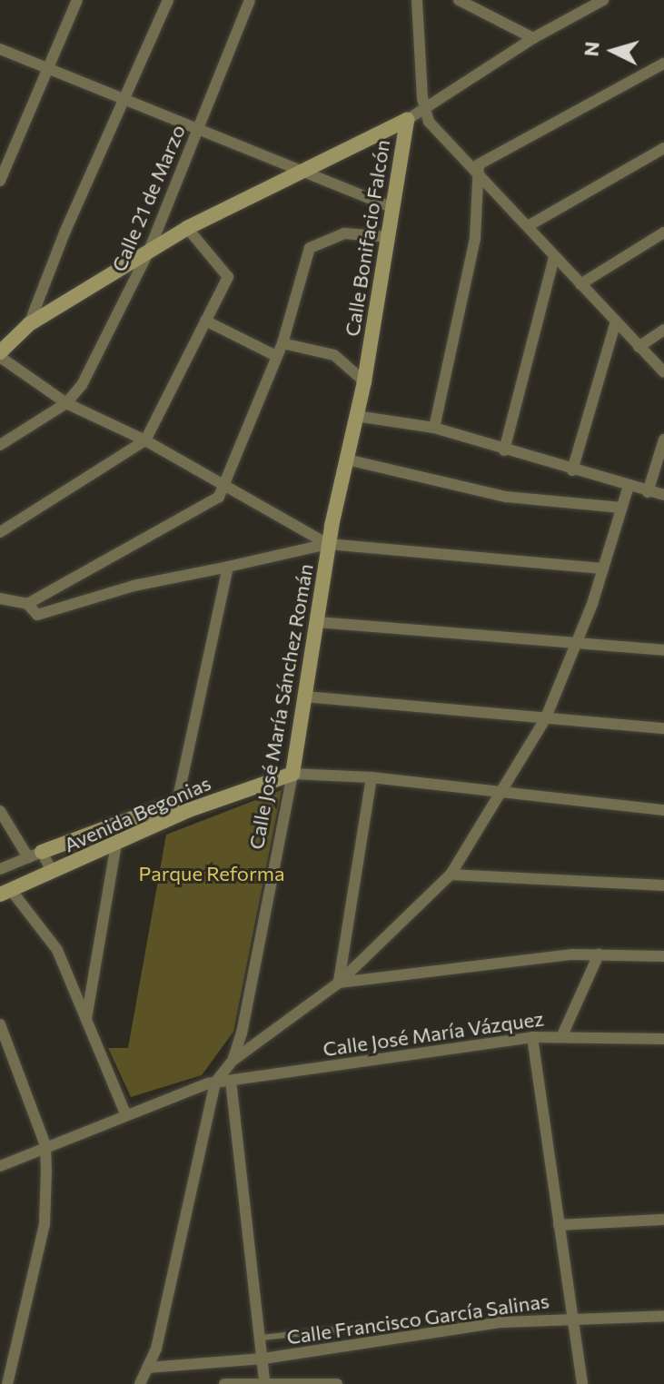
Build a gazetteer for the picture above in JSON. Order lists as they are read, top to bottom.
{
  "streets": {
    "street": [
      "Calle 21 de Marzo",
      "Calle Bonifacio Falcón",
      "Calle José María Sánchez Román",
      "Avenida Begonias",
      "Calle José María Vázquez",
      "Calle Francisco García Salinas"
    ]
  },
  "crossings": [
    ["Calle Bonifacio Falcón", "Calle José María Sánchez Román"],
    ["Calle José María Sánchez Román", "Avenida Begonias"],
    ["Calle José María Sánchez Román", "Calle José María Vázquez"]
  ],
  "parks": ["Parque Reforma"],
  "north": "left"
}
